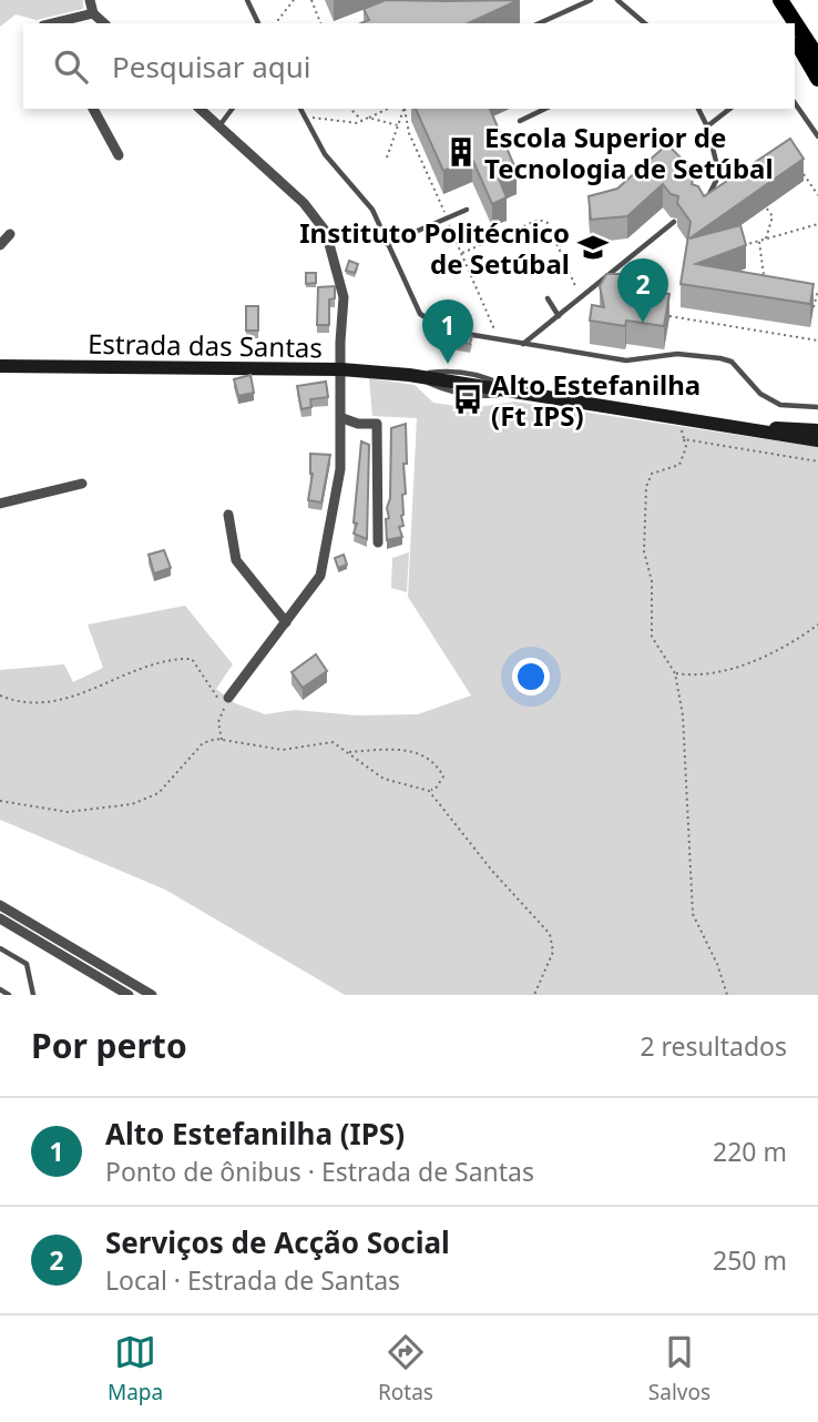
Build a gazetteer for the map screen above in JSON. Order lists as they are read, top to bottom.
{
  "streets": {
    "main road": ["Estrada das Santas"]
  },
  "places": {
    "building": ["Escola Superior de Tecnologia de Setúbal"],
    "school or university": ["Instituto Politécnico de Setúbal"],
    "bus stop": ["Alto Estefanilha (Ft IPS)"]
  },
  "page": {
    "search": "Pesquisar aqui",
    "pins": ["2", "1"],
    "heading": ["Por perto", "2 resultados"],
    "list": [
      {
        "mark": "1",
        "name": "Alto Estefanilha (IPS)",
        "note": "Ponto de ônibus · Estrada de Santas",
        "value": "220 m"
      },
      {
        "mark": "2",
        "name": "Serviços de Acção Social",
        "note": "Local · Estrada de Santas",
        "value": "250 m"
      }
    ],
    "nav": ["Mapa", "Rotas", "Salvos"]
  }
}
